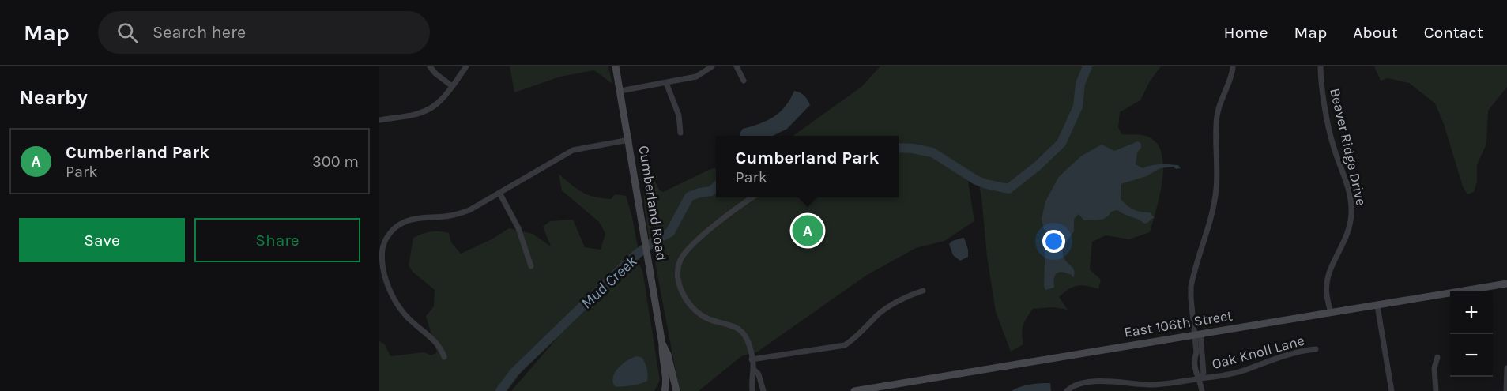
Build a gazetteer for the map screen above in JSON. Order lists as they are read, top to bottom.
{
  "streets": {
    "main road": ["Cumberland Road", "East 106th Street"],
    "street": ["Beaver Ridge Drive", "Oak Knoll Lane"]
  },
  "crossings": [
    ["Beaver Ridge Drive", "East 106th Street"]
  ],
  "water": ["Mud Creek"],
  "page": {
    "header": "Map",
    "search": "Search here",
    "nav": [
      "Home",
      "Map",
      "About",
      "Contact"
    ],
    "heading": "Nearby",
    "list": [
      {
        "mark": "A",
        "name": "Cumberland Park",
        "note": "Park",
        "value": "300 m"
      }
    ],
    "popup": ["Cumberland Park", "Park"],
    "buttons": ["Save", "Share"],
    "pins": "A",
    "map_buttons": ["+", "−"]
  }
}
